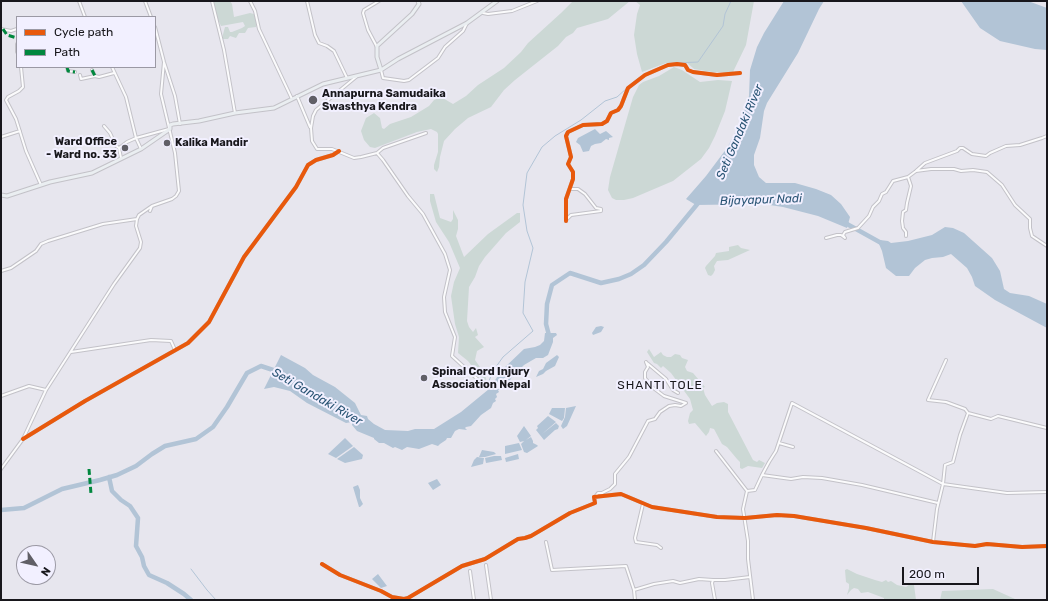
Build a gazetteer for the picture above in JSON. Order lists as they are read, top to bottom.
{
  "districts": ["SHANTI TOLE"],
  "water": ["Seti Gandaki River", "Bijayapur Nadi"],
  "places": [
    "Annapurna Samudaika Swasthya Kendra",
    "Kalika Mandir",
    "Ward Office - Ward no. 33",
    "Spinal Cord Injury Association Nepal"
  ],
  "legend": ["Cycle path", "Path"],
  "scale_bar": "200 m",
  "north": "bottom right"
}
